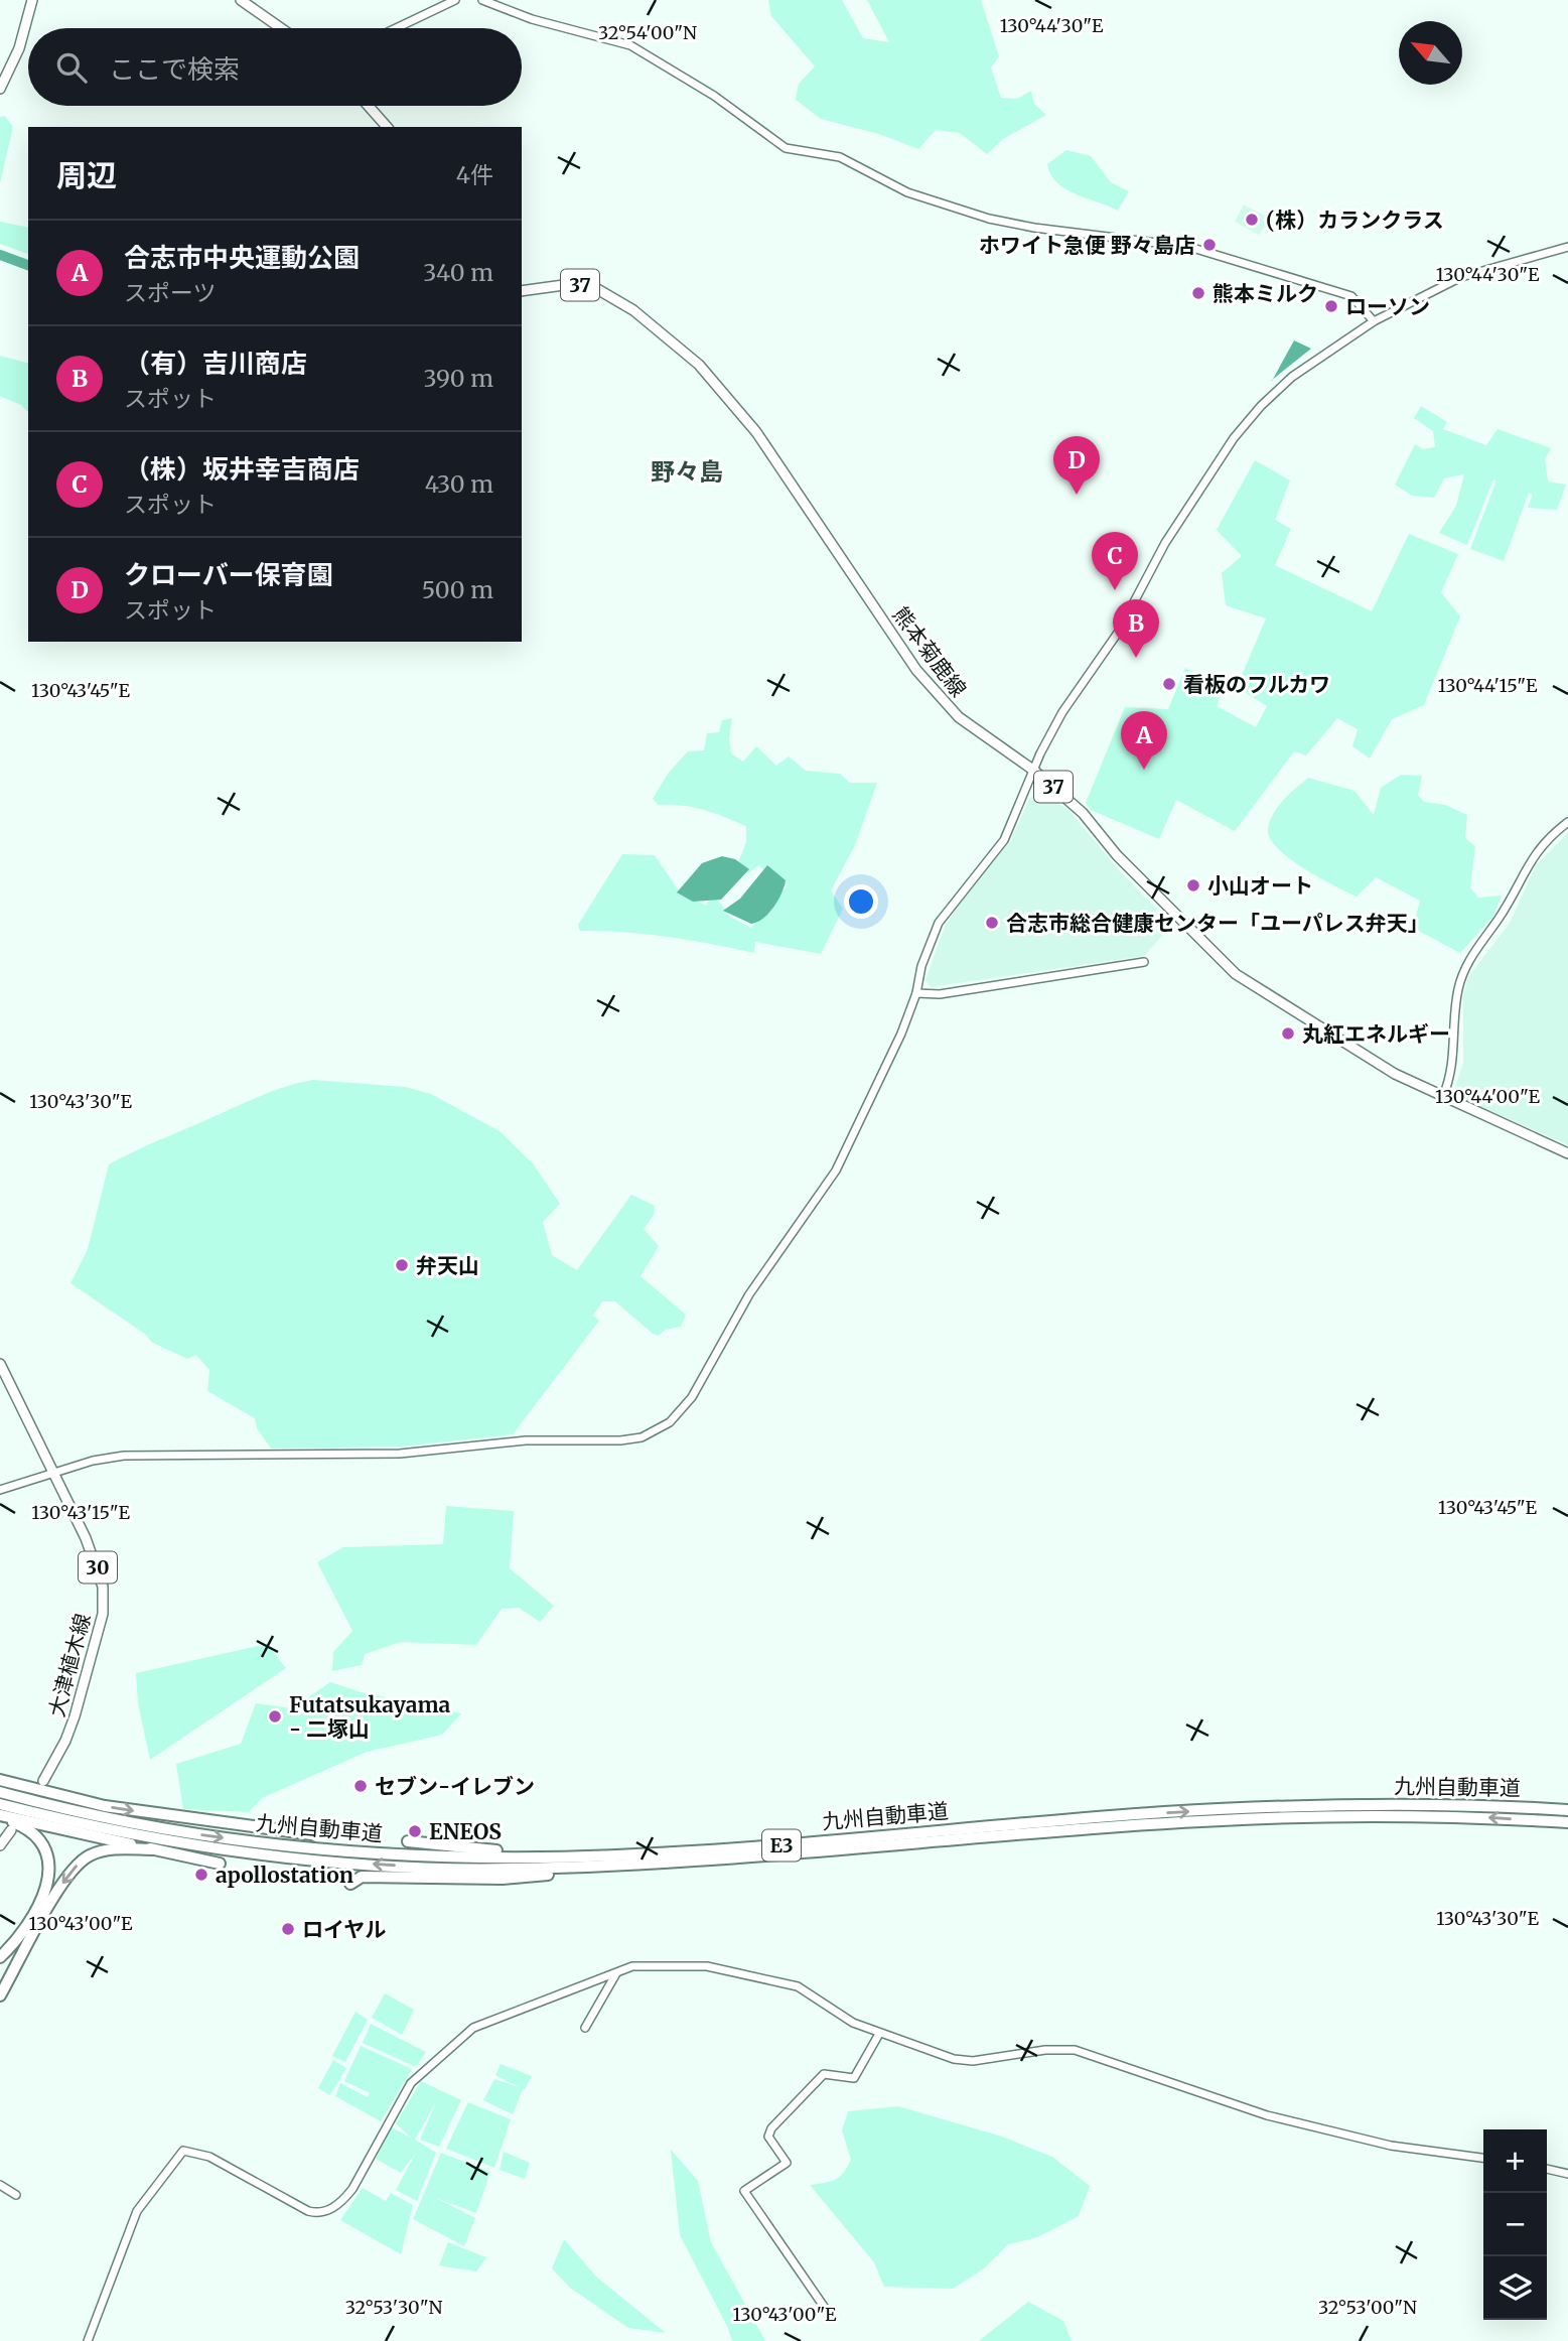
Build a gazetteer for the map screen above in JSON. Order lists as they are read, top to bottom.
{
  "streets": {
    "highway": ["九州自動車道", "E3"],
    "main road": [
      "37",
      "熊本菊鹿線",
      "30",
      "大津植木線"
    ]
  },
  "districts": ["野々島"],
  "places": [
    "(株）カランクラス",
    "ホワイト急便 野々島店",
    "熊本ミルク",
    "ローソン",
    "看板のフルカワ",
    "小山オート",
    "合志市総合健康センター「ユーパレス弁天」",
    "丸紅エネルギー",
    "弁天山",
    "Futatsukayama - 二塚山",
    "セブン-イレブン",
    "ENEOS",
    "apollostation",
    "ロイヤル"
  ],
  "north": "top left",
  "page": {
    "search": "ここで検索",
    "heading": ["周辺", "4件"],
    "list": [
      {
        "mark": "A",
        "name": "合志市中央運動公園",
        "note": "スポーツ",
        "value": "340 m"
      },
      {
        "mark": "B",
        "name": "（有）吉川商店",
        "note": "スポット",
        "value": "390 m"
      },
      {
        "mark": "C",
        "name": "（株）坂井幸吉商店",
        "note": "スポット",
        "value": "430 m"
      },
      {
        "mark": "D",
        "name": "クローバー保育園",
        "note": "スポット",
        "value": "500 m"
      }
    ],
    "pins": [
      "D",
      "C",
      "B",
      "A"
    ],
    "map_buttons": ["+", "−"]
  },
  "coordinates": [
    "130°44'30\"E",
    "32°54'00\"N",
    "130°44'15\"E",
    "130°43'45\"E",
    "130°44'00\"E",
    "130°43'30\"E",
    "130°43'15\"E",
    "130°43'00\"E",
    "32°53'30\"N",
    "32°53'00\"N"
  ]
}
